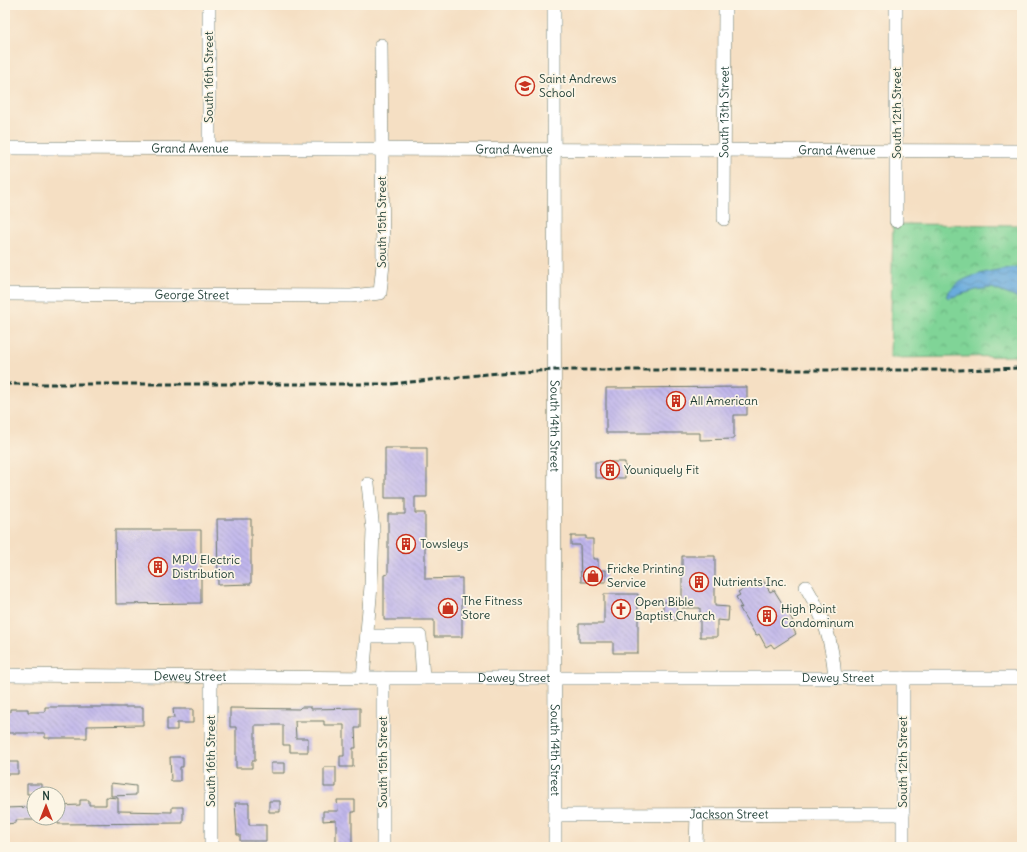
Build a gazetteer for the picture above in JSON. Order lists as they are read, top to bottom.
{
  "streets": {
    "street": [
      "South 16th Street",
      "South 13th Street",
      "South 12th Street",
      "Grand Avenue",
      "South 15th Street",
      "George Street",
      "South 14th Street",
      "Dewey Street",
      "Jackson Street"
    ]
  },
  "crossings": [
    ["South 16th Street", "Grand Avenue"],
    ["South 16th Street", "Dewey Street"],
    ["South 13th Street", "Grand Avenue"],
    ["South 12th Street", "Grand Avenue"],
    ["South 12th Street", "Dewey Street"],
    ["South 12th Street", "Jackson Street"],
    ["Grand Avenue", "South 15th Street"],
    ["Grand Avenue", "South 14th Street"],
    ["South 15th Street", "George Street"],
    ["South 15th Street", "Dewey Street"],
    ["South 14th Street", "Dewey Street"],
    ["South 14th Street", "Jackson Street"]
  ],
  "places": {
    "school or university": ["Saint Andrews School"],
    "building": [
      "All American",
      "Youniquely Fit",
      "Towsleys",
      "MPU Electric Distribution",
      "Nutrients Inc.",
      "High Point Condominum"
    ],
    "shop": ["Fricke Printing Service", "The Fitness Store"],
    "church": ["Open Bible Baptist Church"]
  },
  "north": "top"
}
